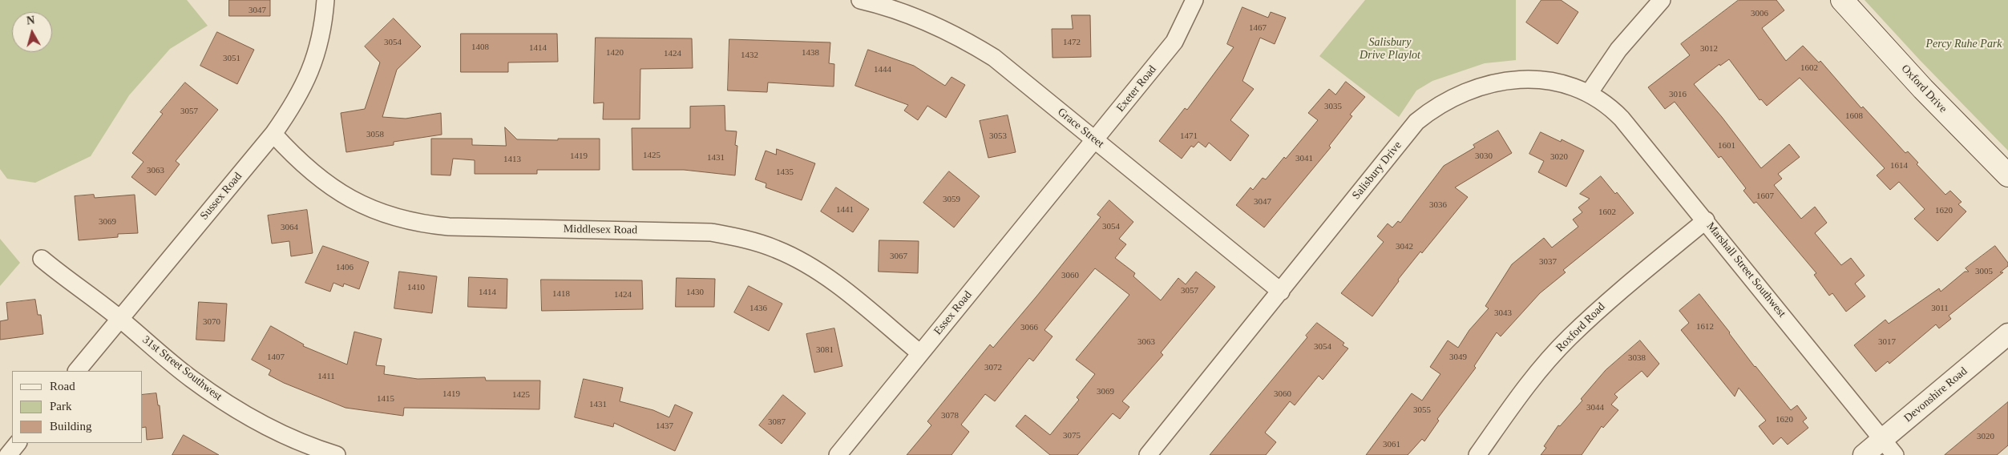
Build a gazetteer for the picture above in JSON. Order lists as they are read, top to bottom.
{
  "streets": {
    "main road": ["Oxford Drive"],
    "street": [
      "Exeter Road",
      "Grace Street",
      "Salisbury Drive",
      "Sussex Road",
      "Middlesex Road",
      "Marshall Street Southwest",
      "Essex Road",
      "Roxford Road",
      "31st Street Southwest",
      "Devonshire Road"
    ]
  },
  "crossings": [
    ["Exeter Road", "Grace Street"],
    ["Exeter Road", "Essex Road"],
    ["Grace Street", "Salisbury Drive"],
    ["Salisbury Drive", "Marshall Street Southwest"],
    ["Sussex Road", "Middlesex Road"],
    ["Sussex Road", "31st Street Southwest"],
    ["Middlesex Road", "Essex Road"],
    ["Marshall Street Southwest", "Roxford Road"],
    ["Marshall Street Southwest", "Devonshire Road"]
  ],
  "parks": ["Salisbury Drive Playlot", "Percy Ruhe Park"],
  "house_numbers": [
    "3047",
    "3006",
    "1467",
    "3054",
    "1472",
    "1408",
    "1414",
    "3012",
    "1420",
    "1438",
    "1424",
    "1432",
    "3051",
    "1602",
    "1444",
    "3016",
    "3035",
    "3057",
    "1608",
    "3058",
    "3053",
    "1471",
    "1601",
    "1425",
    "1419",
    "3030",
    "3020",
    "1431",
    "3041",
    "1413",
    "1614",
    "3063",
    "1435",
    "1607",
    "3059",
    "3047",
    "3036",
    "1441",
    "1620",
    "1602",
    "3069",
    "3054",
    "3064",
    "3042",
    "3067",
    "3037",
    "1406",
    "3005",
    "3060",
    "1410",
    "3057",
    "1414",
    "1430",
    "1418",
    "1424",
    "1436",
    "3011",
    "3043",
    "3070",
    "1612",
    "3066",
    "3063",
    "3017",
    "3054",
    "3081",
    "1407",
    "3049",
    "3038",
    "3072",
    "1411",
    "3069",
    "1419",
    "3060",
    "1425",
    "1415",
    "1431",
    "3044",
    "3055",
    "3078",
    "1620",
    "3087",
    "1437",
    "3075",
    "3020",
    "3061"
  ],
  "legend": ["Road", "Park", "Building"],
  "north": "top"
}
